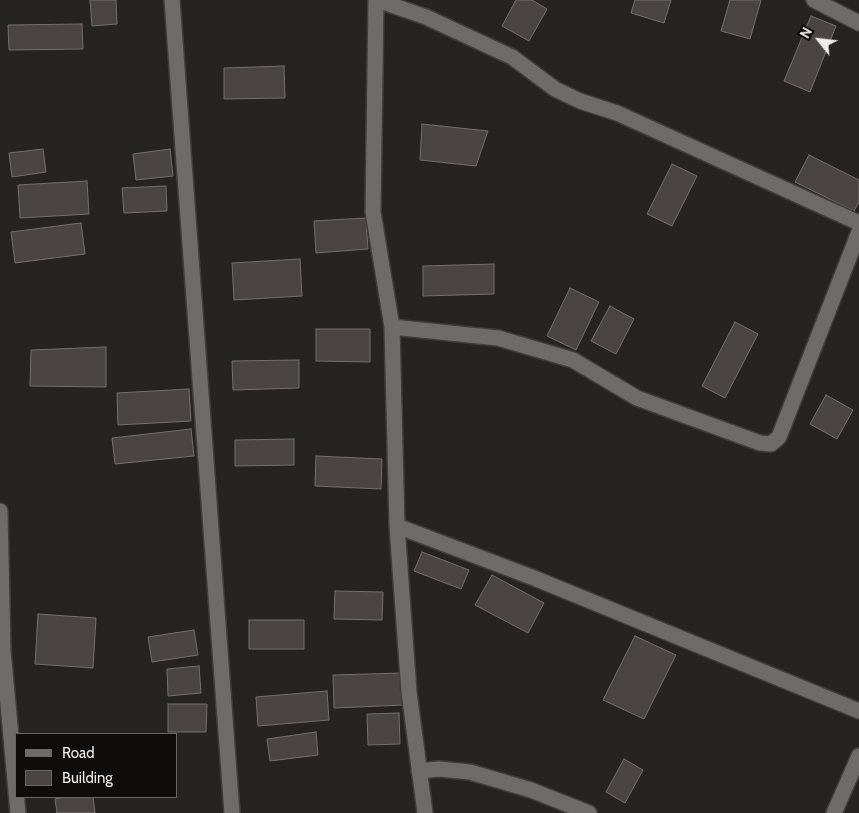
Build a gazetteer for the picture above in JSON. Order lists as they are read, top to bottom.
{
  "legend": ["Road", "Building"],
  "north": "top left"
}
